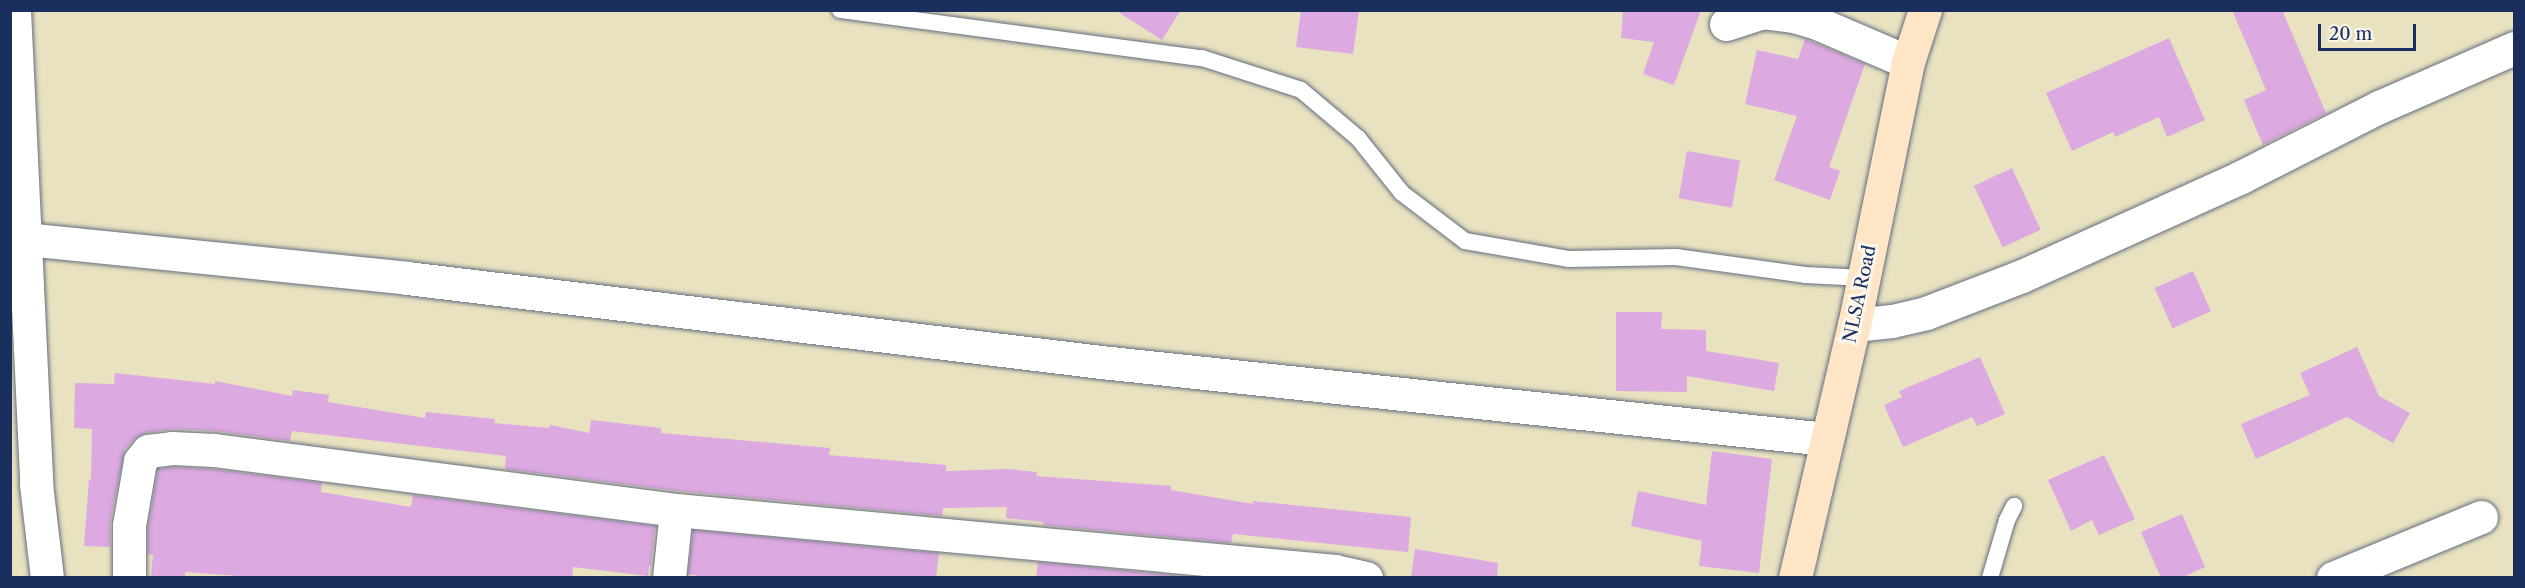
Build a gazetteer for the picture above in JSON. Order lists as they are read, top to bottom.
{
  "streets": {
    "main road": ["NLSA Road"]
  },
  "scale_bar": "20 m"
}
